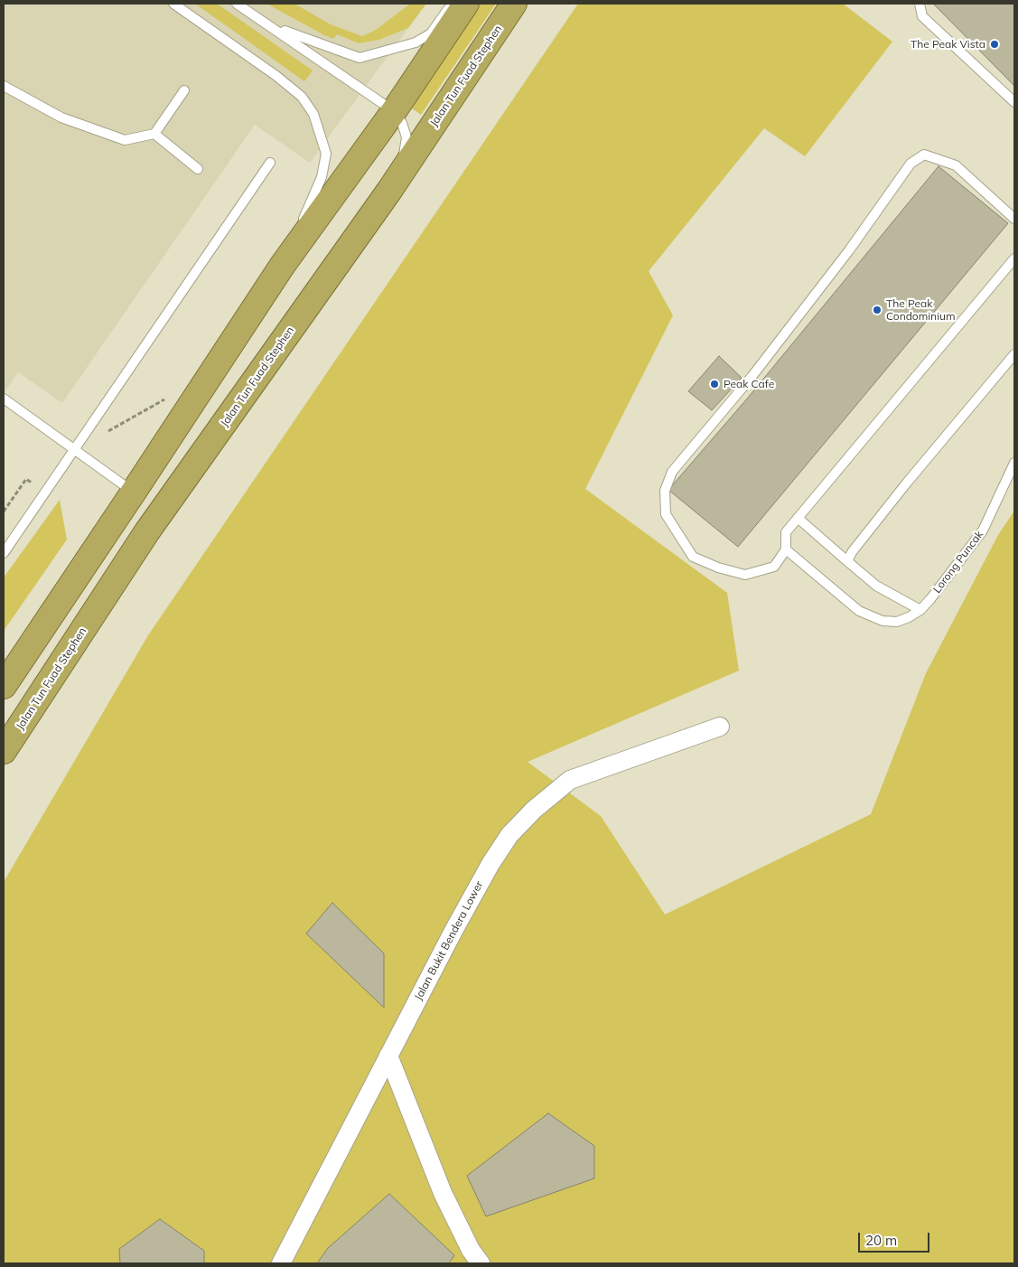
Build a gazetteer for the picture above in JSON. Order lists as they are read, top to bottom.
{
  "streets": {
    "highway": ["Jalan Tun Fuad Stephen"],
    "street": ["Jalan Bukit Bendera Lower"],
    "lane": ["Lorong Puncak"]
  },
  "places": ["The Peak Vista", "The Peak Condominium", "Peak Cafe"],
  "scale_bar": "20 m"
}
